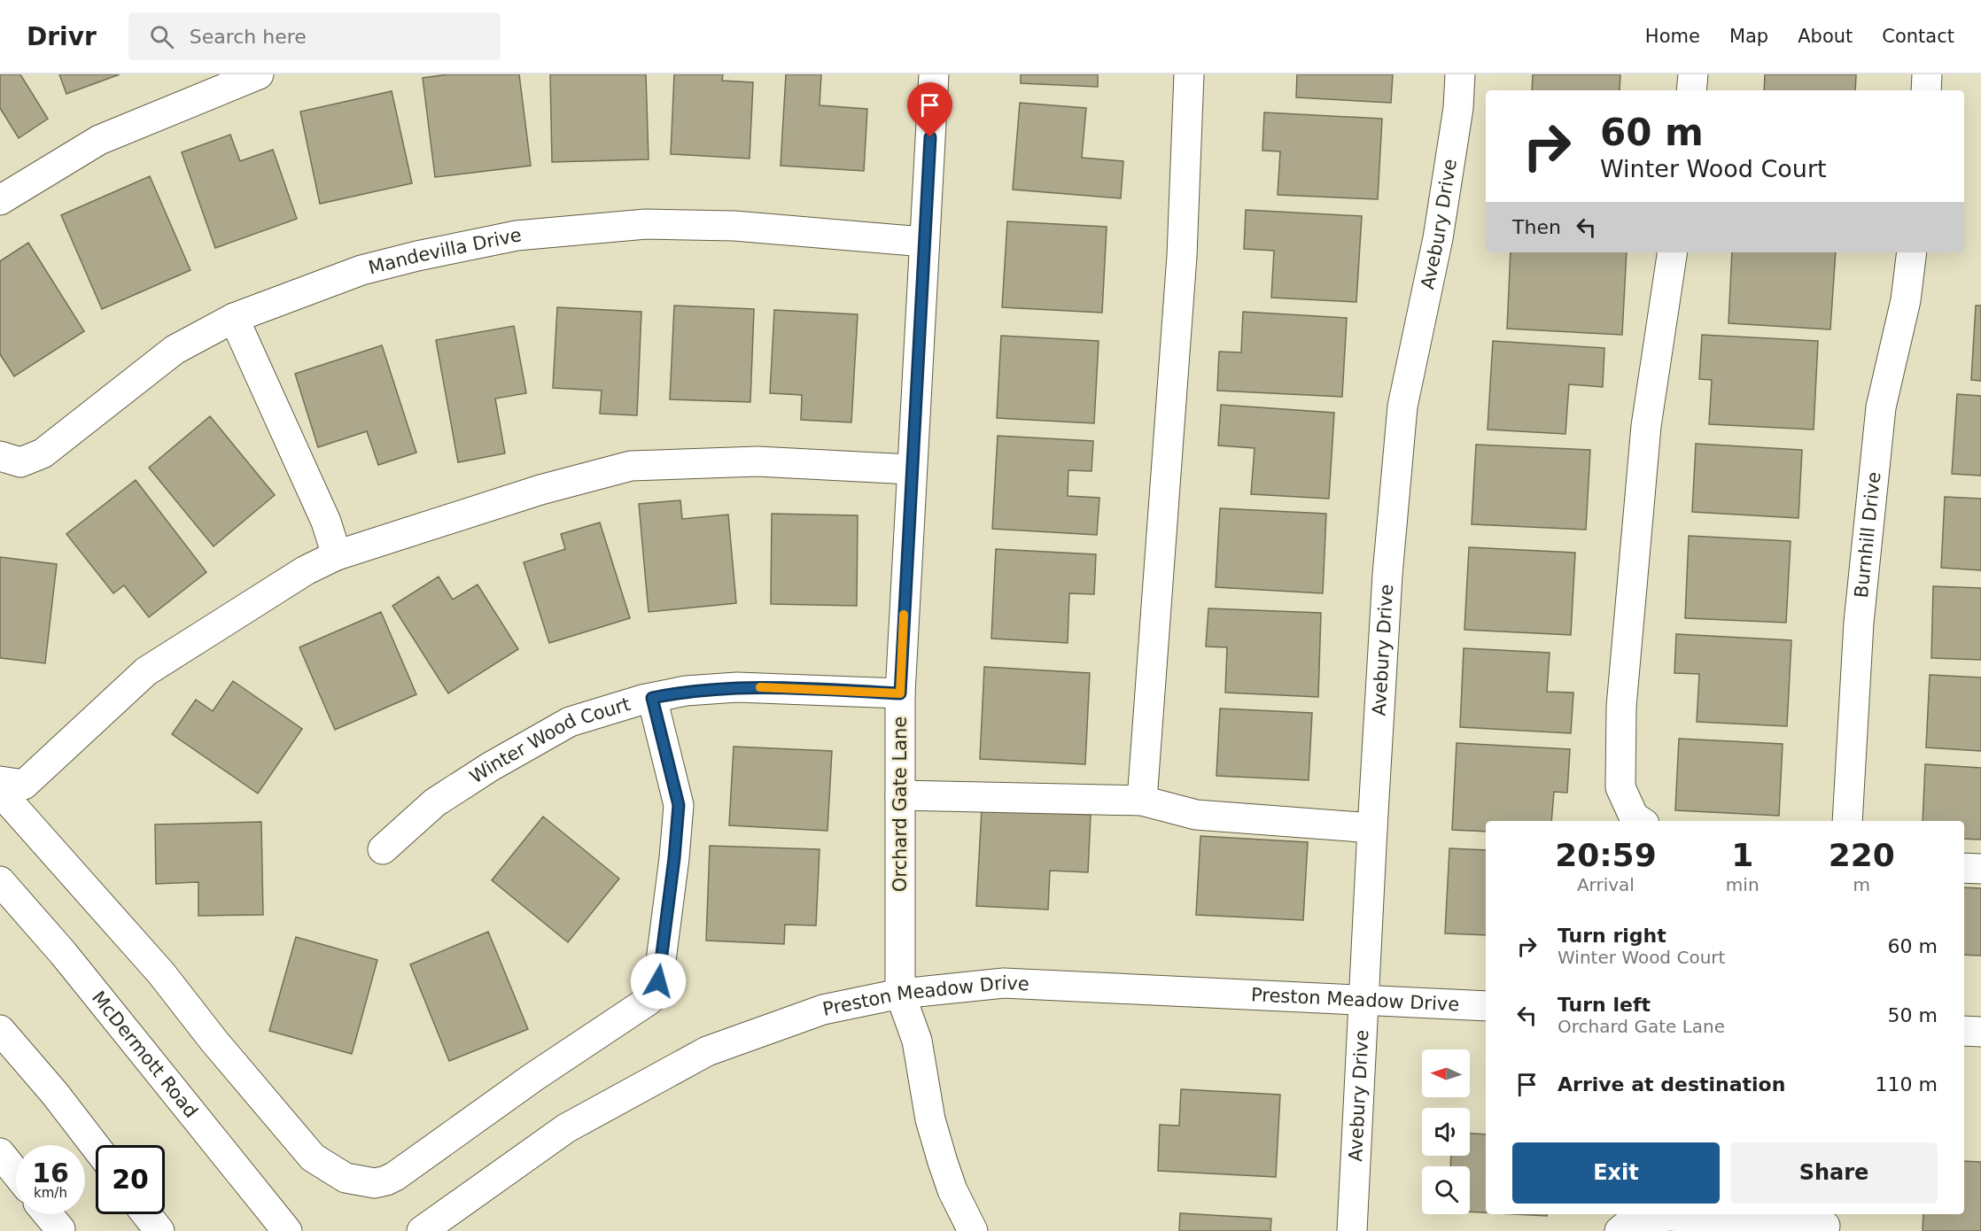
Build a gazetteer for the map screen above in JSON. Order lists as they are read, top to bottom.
{
  "streets": {
    "street": [
      "Avebury Drive",
      "Mandevilla Drive",
      "Burnhill Drive",
      "Winter Wood Court",
      "Orchard Gate Lane",
      "Preston Meadow Drive",
      "McDermott Road"
    ]
  },
  "crossings": [
    ["Avebury Drive", "Preston Meadow Drive"],
    ["Mandevilla Drive", "Orchard Gate Lane"],
    ["Winter Wood Court", "Orchard Gate Lane"],
    ["Orchard Gate Lane", "Preston Meadow Drive"]
  ],
  "north": "left",
  "page": {
    "header": "Drivr",
    "search": "Search here",
    "nav": [
      "Home",
      "Map",
      "About",
      "Contact"
    ],
    "turn": ["60 m", "Winter Wood Court"],
    "then": "Then",
    "eta": [
      "20:59",
      "Arrival",
      "1",
      "min",
      "220",
      "m"
    ],
    "list": [
      {
        "name": "Turn right",
        "note": "Winter Wood Court",
        "value": "60 m"
      },
      {
        "name": "Turn left",
        "note": "Orchard Gate Lane",
        "value": "50 m"
      },
      {
        "name": "Arrive at destination",
        "value": "110 m"
      }
    ],
    "buttons": ["Exit", "Share"],
    "speed": "16 km/h",
    "limit": "20"
  }
}
